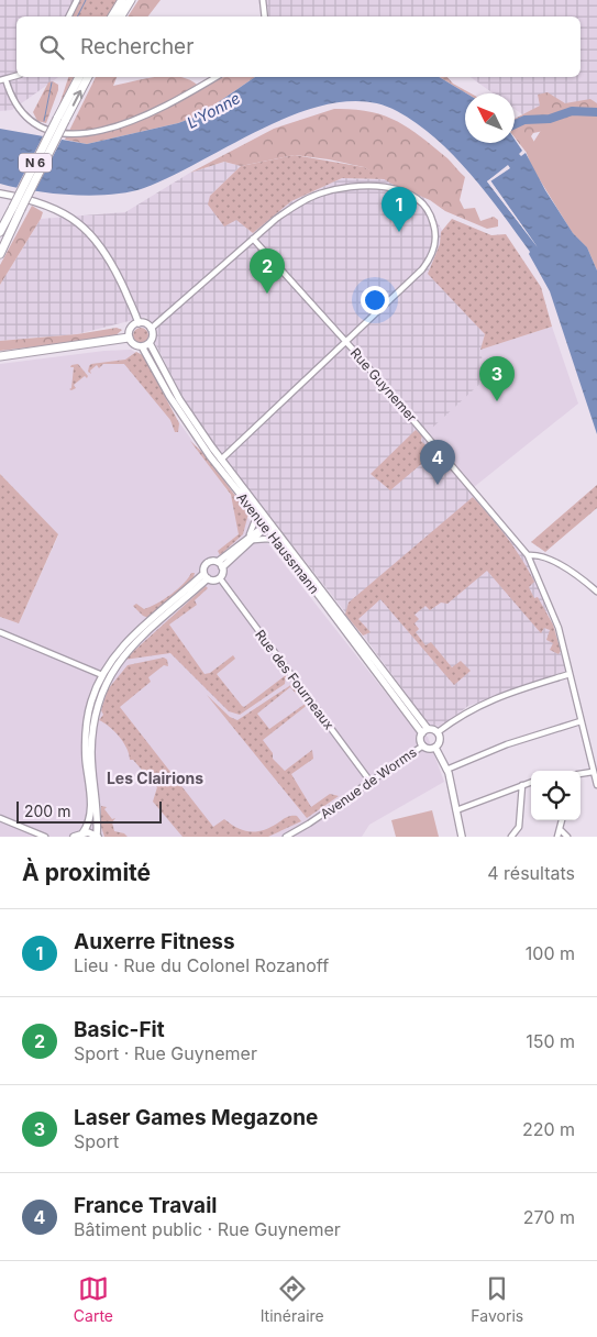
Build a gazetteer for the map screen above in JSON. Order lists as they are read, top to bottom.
{
  "streets": {
    "main road": ["N 6"],
    "street": [
      "Rue Guynemer",
      "Avenue Haussmann",
      "Rue des Fourneaux",
      "Avenue de Worms"
    ]
  },
  "crossings": [
    ["Avenue Haussmann", "Avenue de Worms"],
    ["Rue des Fourneaux", "Avenue de Worms"]
  ],
  "districts": ["Les Clairions"],
  "water": ["L'Yonne"],
  "scale_bar": "200 m",
  "north": "top left",
  "page": {
    "search": "Rechercher",
    "pins": [
      "1",
      "2",
      "3",
      "4"
    ],
    "scale": "200 m",
    "heading": ["À proximité", "4 résultats"],
    "list": [
      {
        "mark": "1",
        "name": "Auxerre Fitness",
        "note": "Lieu · Rue du Colonel Rozanoff",
        "value": "100 m"
      },
      {
        "mark": "2",
        "name": "Basic-Fit",
        "note": "Sport · Rue Guynemer",
        "value": "150 m"
      },
      {
        "mark": "3",
        "name": "Laser Games Megazone",
        "note": "Sport",
        "value": "220 m"
      },
      {
        "mark": "4",
        "name": "France Travail",
        "note": "Bâtiment public · Rue Guynemer",
        "value": "270 m"
      }
    ],
    "nav": ["Carte", "Itinéraire", "Favoris"]
  }
}
